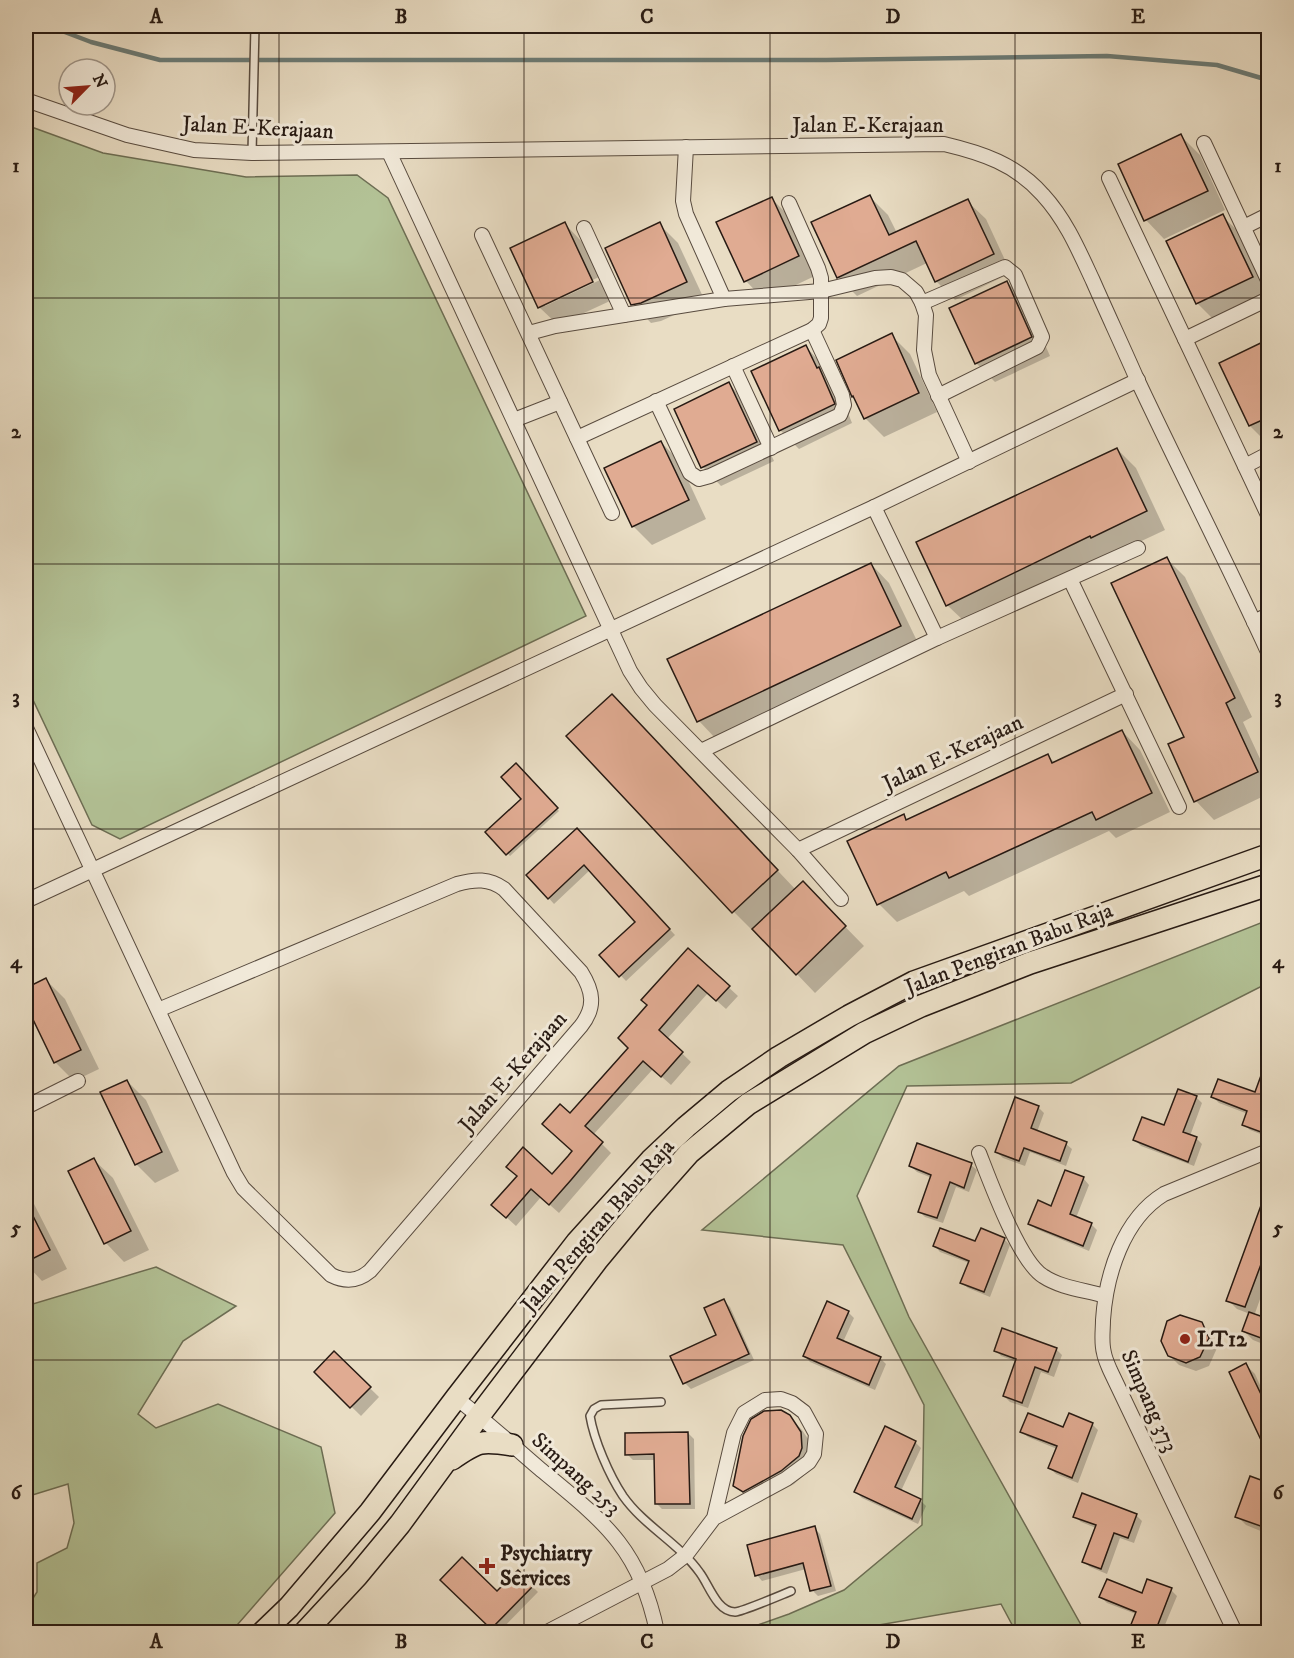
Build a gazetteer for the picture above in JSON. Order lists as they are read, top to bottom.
{
  "streets": {
    "main road": ["Jalan Pengiran Babu Raja"],
    "street": ["Jalan E-Kerajaan", "Simpang 373", "Simpang 253"]
  },
  "crossings": [
    ["Jalan Pengiran Babu Raja", "Simpang 253"]
  ],
  "places": {
    "other": ["LT12"],
    "health": ["Psychiatry Services"]
  },
  "north": "top right",
  "grid": {
    "columns": [
      "A",
      "B",
      "C",
      "D",
      "E"
    ],
    "rows": [
      "1",
      "2",
      "3",
      "4",
      "5",
      "6"
    ]
  }
}
